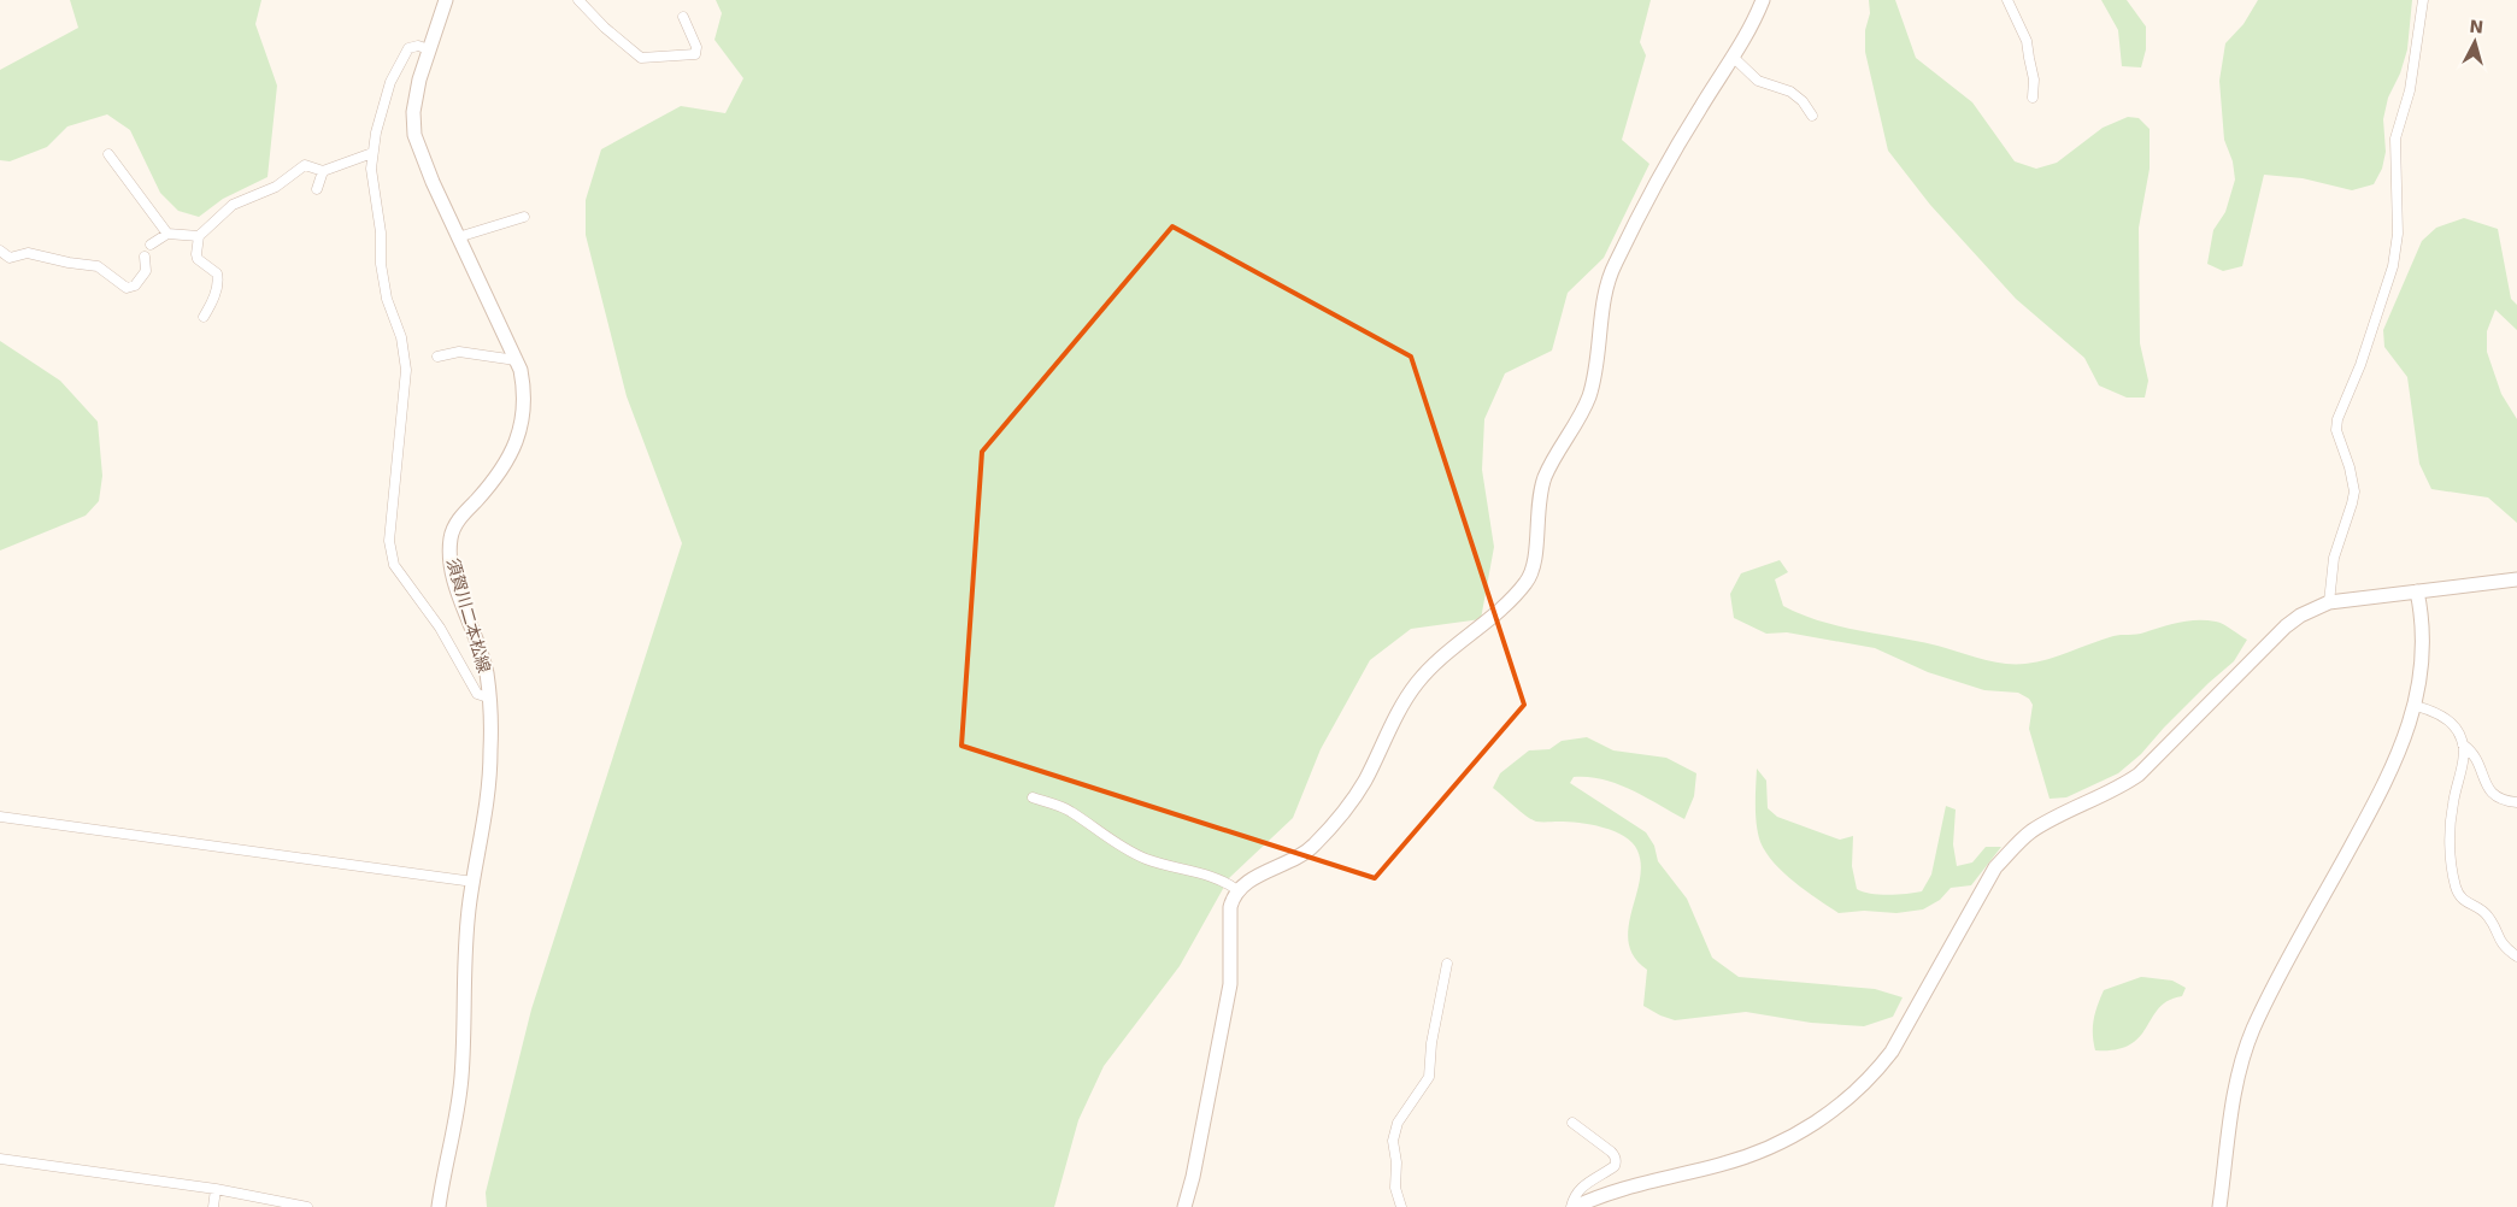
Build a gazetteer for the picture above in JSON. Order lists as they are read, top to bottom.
{
  "streets": {
    "street": ["須賀川二本松線"]
  },
  "north": "top"
}
